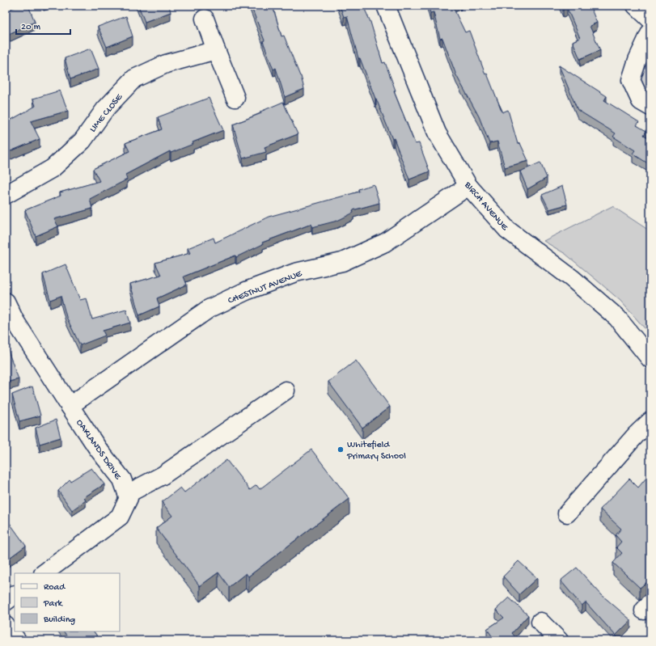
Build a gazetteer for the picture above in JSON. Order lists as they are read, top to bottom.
{
  "streets": {
    "street": [
      "LIME CLOSE",
      "BIRCH AVENUE",
      "CHESTNUT AVENUE",
      "OAKLANDS DRIVE"
    ]
  },
  "crossings": [
    ["BIRCH AVENUE", "CHESTNUT AVENUE"],
    ["CHESTNUT AVENUE", "OAKLANDS DRIVE"]
  ],
  "places": ["Whitefield Primary School"],
  "legend": ["Road", "Park", "Building"],
  "scale_bar": "20 m"
}
